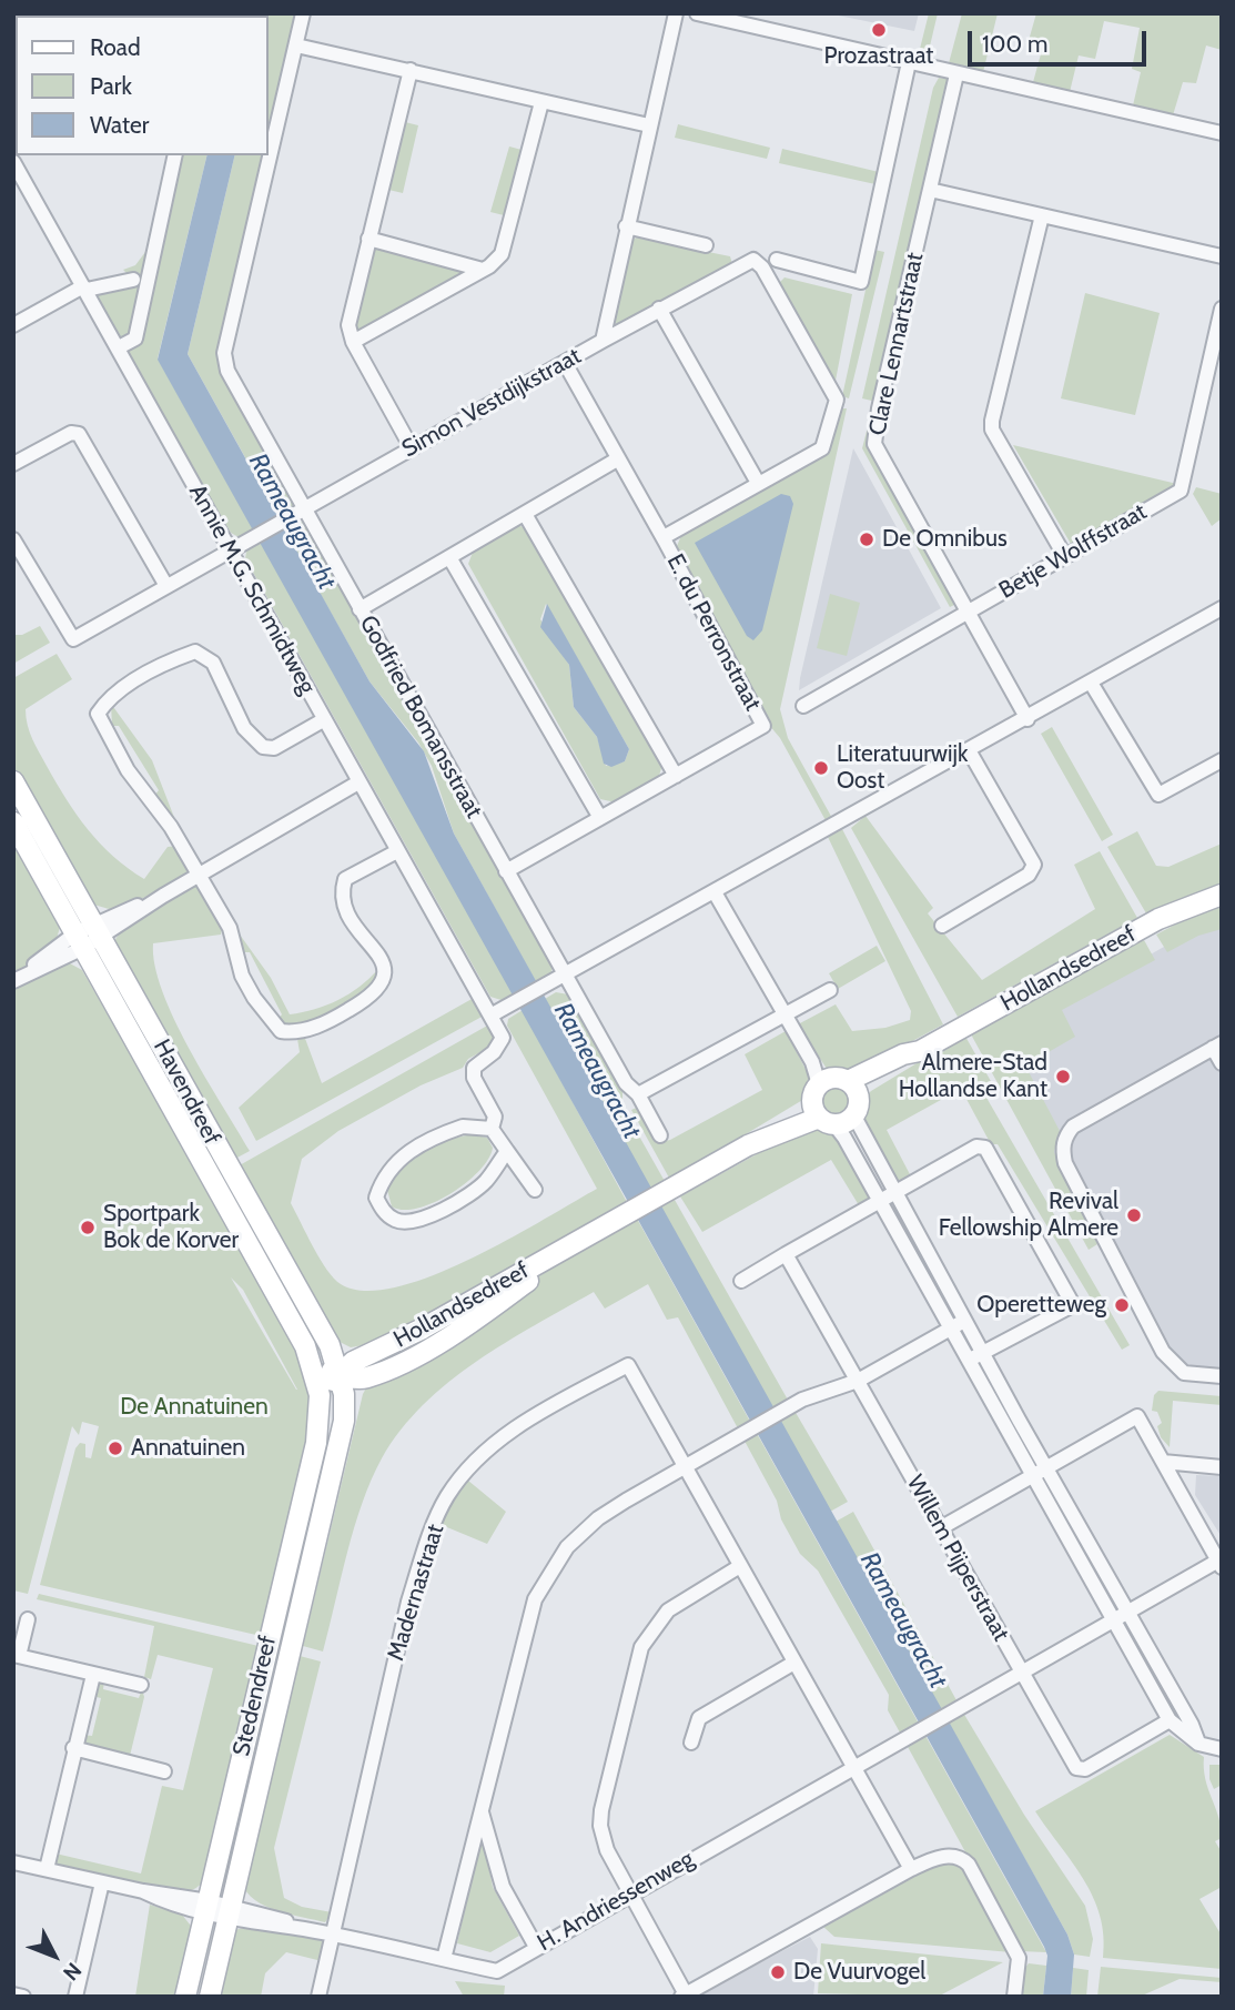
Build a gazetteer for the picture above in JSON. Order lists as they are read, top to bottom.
{
  "streets": {
    "main road": ["Hollandsedreef", "Havendreef", "Stedendreef"],
    "street": [
      "Clare Lennartstraat",
      "Simon Vestdijkstraat",
      "Betje Wolffstraat",
      "Annie M.G. Schmidtweg",
      "E. du Perronstraat",
      "Godfried Bomansstraat",
      "Willem Pijperstraat",
      "Madernastraat",
      "H. Andriessenweg"
    ]
  },
  "crossings": [
    ["Clare Lennartstraat", "Betje Wolffstraat"],
    ["Simon Vestdijkstraat", "Annie M.G. Schmidtweg"],
    ["Simon Vestdijkstraat", "E. du Perronstraat"],
    ["Simon Vestdijkstraat", "Godfried Bomansstraat"],
    ["E. du Perronstraat", "Godfried Bomansstraat"],
    ["Havendreef", "Stedendreef"],
    ["Willem Pijperstraat", "H. Andriessenweg"],
    ["Madernastraat", "H. Andriessenweg"],
    ["Stedendreef", "H. Andriessenweg"]
  ],
  "water": ["Rameaugracht"],
  "parks": ["De Annatuinen"],
  "places": [
    "Prozastraat",
    "De Omnibus",
    "Literatuurwijk Oost",
    "Almere-Stad Hollandse Kant",
    "Revival Fellowship Almere",
    "Sportpark Bok de Korver",
    "Operetteweg",
    "Annatuinen",
    "De Vuurvogel"
  ],
  "legend": ["Road", "Park", "Water"],
  "scale_bar": "100 m",
  "north": "bottom right"
}
